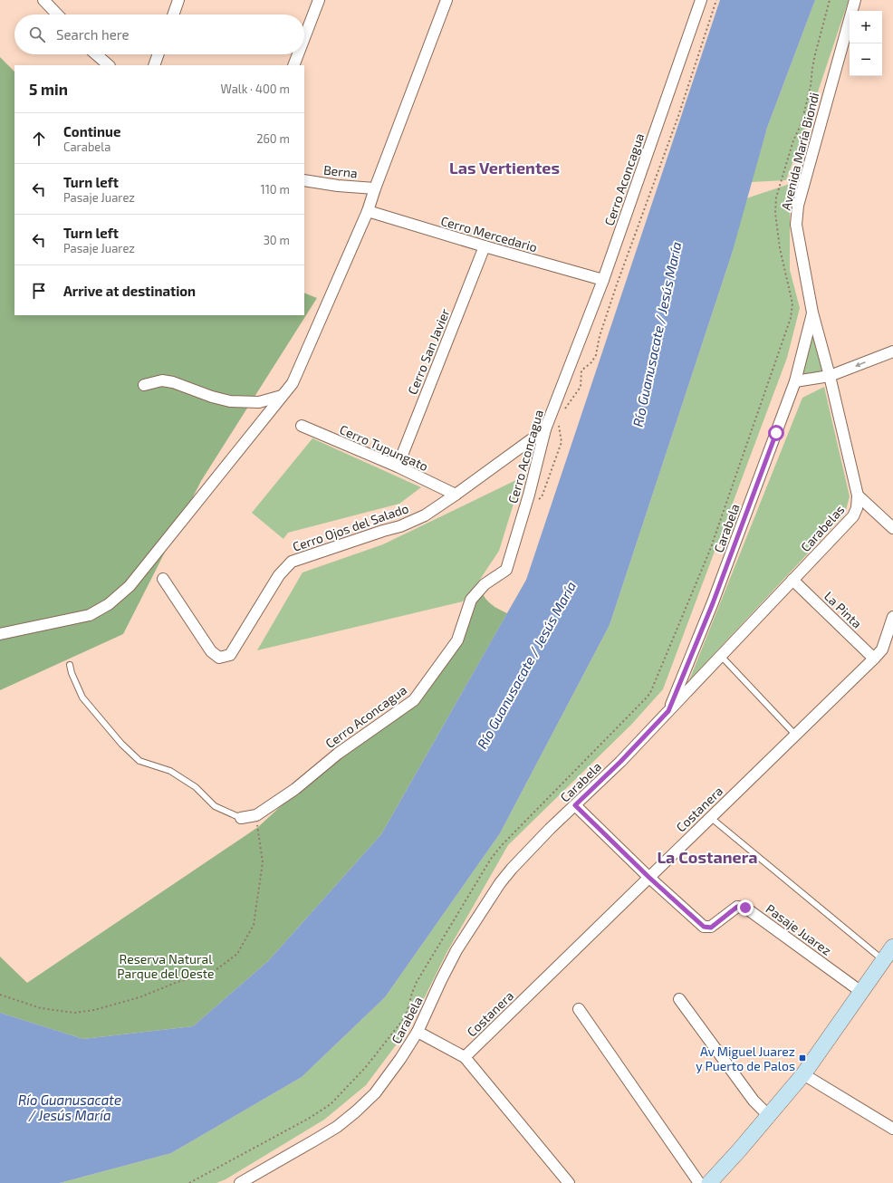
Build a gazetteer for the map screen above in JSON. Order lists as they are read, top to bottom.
{
  "streets": {
    "street": [
      "Avenida María Biondi",
      "Berna",
      "Cerro Aconcagua",
      "Cerro Mercedario",
      "Cerro San Javier",
      "Cerro Tupungato",
      "Cerro Ojos del Salado",
      "Carabela",
      "Carabelas",
      "La Pinta",
      "Costanera",
      "Pasaje Juarez"
    ]
  },
  "crossings": [
    ["Avenida María Biondi", "Carabela"],
    ["Avenida María Biondi", "Carabelas"],
    ["Cerro Aconcagua", "Cerro Mercedario"],
    ["Cerro Aconcagua", "Cerro Ojos del Salado"],
    ["Cerro Mercedario", "Cerro San Javier"],
    ["Cerro San Javier", "Cerro Tupungato"],
    ["Cerro Tupungato", "Cerro Ojos del Salado"],
    ["Carabela", "Carabelas"],
    ["Carabela", "Pasaje Juarez"],
    ["Carabelas", "La Pinta"],
    ["La Pinta", "Costanera"],
    ["Costanera", "Pasaje Juarez"]
  ],
  "districts": ["Las Vertientes", "La Costanera"],
  "water": ["Río Guanusacate / Jesús María"],
  "parks": ["Reserva Natural Parque del Oeste"],
  "places": {
    "transit": ["Av Miguel Juarez y Puerto de Palos"]
  },
  "page": {
    "map_buttons": ["+", "−"],
    "search": "Search here",
    "heading": ["5 min", "Walk · 400 m"],
    "list": [
      ["Continue", "Carabela", "260 m"],
      ["Turn left", "Pasaje Juarez", "110 m"],
      ["Turn left", "Pasaje Juarez", "30 m"],
      "Arrive at destination"
    ]
  }
}
